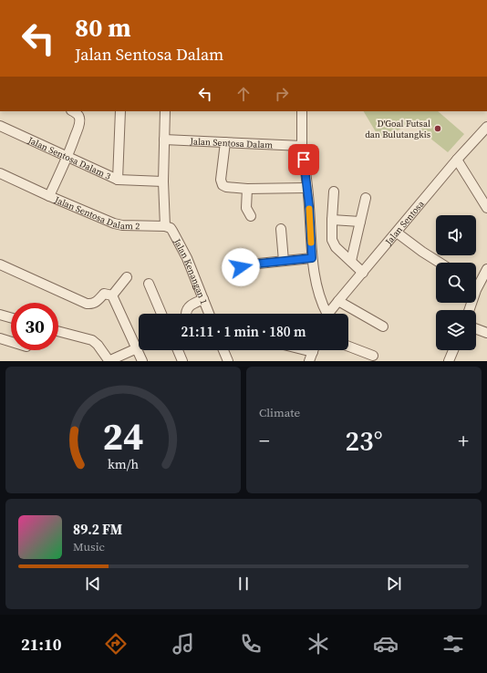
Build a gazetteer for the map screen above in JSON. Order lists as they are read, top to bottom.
{
  "streets": {
    "street": [
      "Jalan Sentosa Dalam",
      "Jalan Sentosa Dalam 3",
      "Jalan Sentosa Dalam 2",
      "Jalan Sentosa",
      "Jalan Kenangan 1"
    ]
  },
  "crossings": [
    ["Jalan Sentosa Dalam 2", "Jalan Kenangan 1"]
  ],
  "places": ["D'Goal Futsal dan Bulutangkis"],
  "page": {
    "turn": ["80 m", "Jalan Sentosa Dalam"],
    "limit": "30",
    "trip": "21:11 · 1 min · 180 m",
    "tile": "Climate",
    "heat": ["−", "23°", "+"],
    "song": ["89.2 FM", "Music"],
    "tabs": "21:10",
    "gauge": ["24", "km/h"]
  }
}
